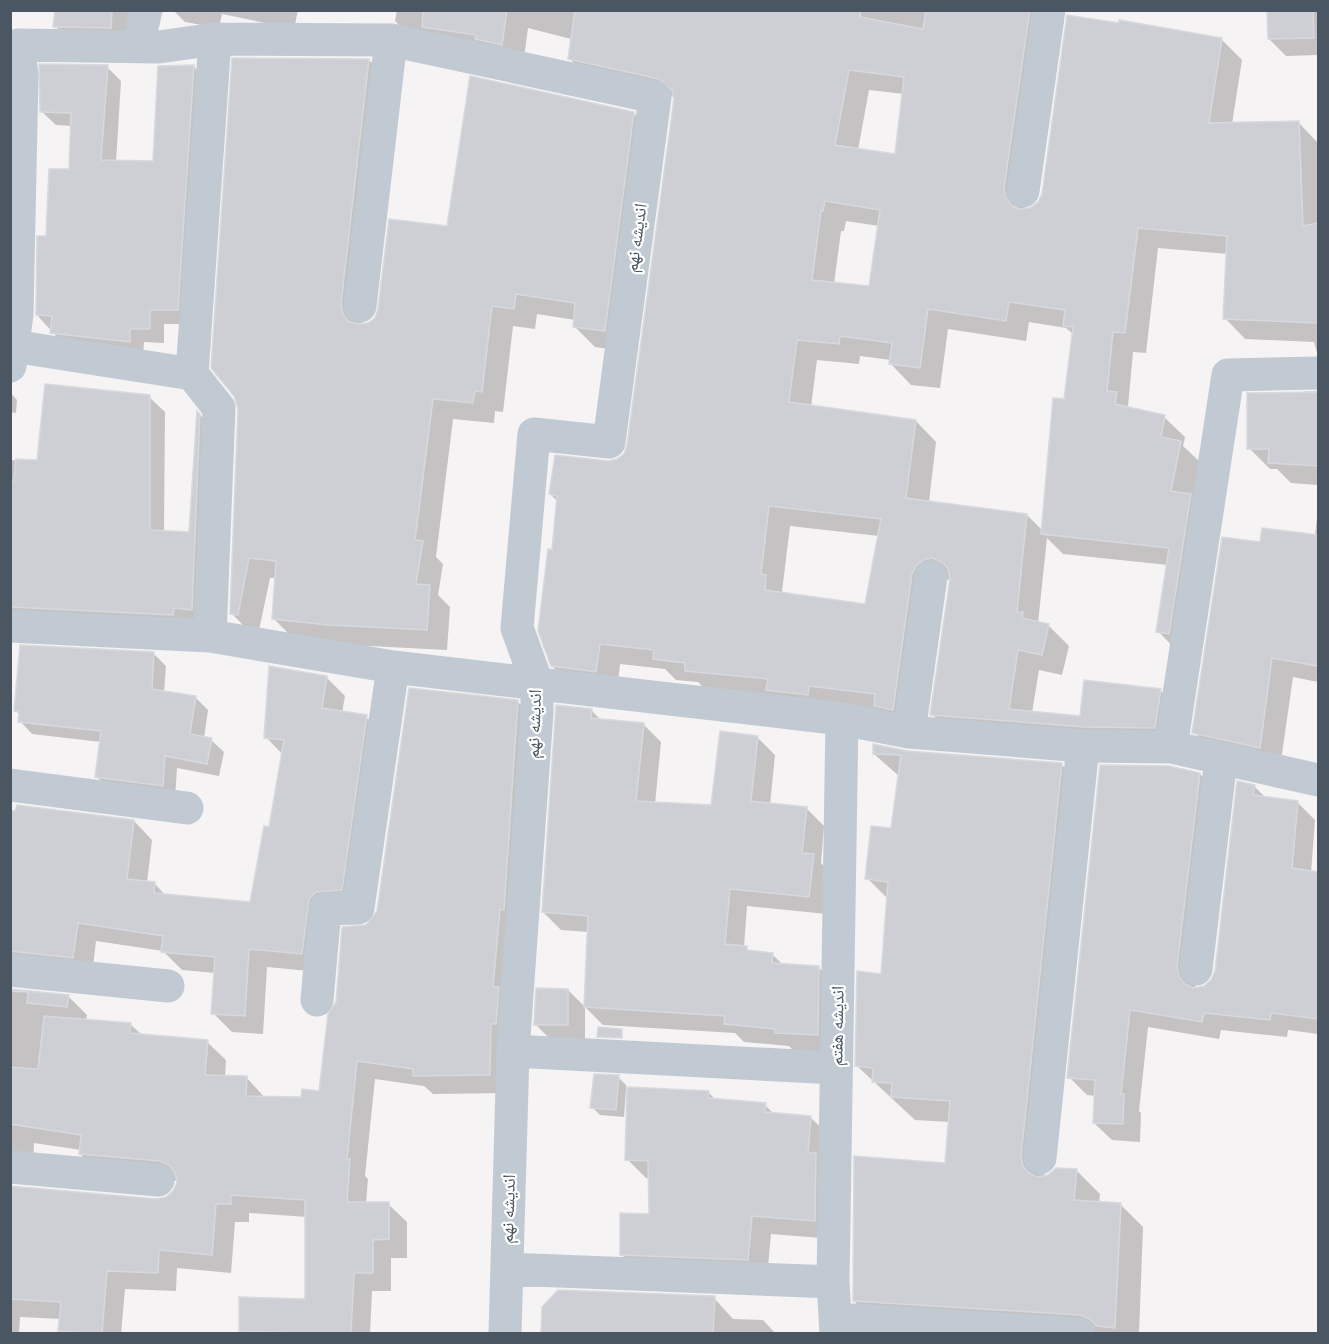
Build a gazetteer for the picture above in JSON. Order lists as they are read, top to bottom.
{
  "streets": {
    "street": ["اندیشه نهم", "اندیشه هفتم"]
  }
}
